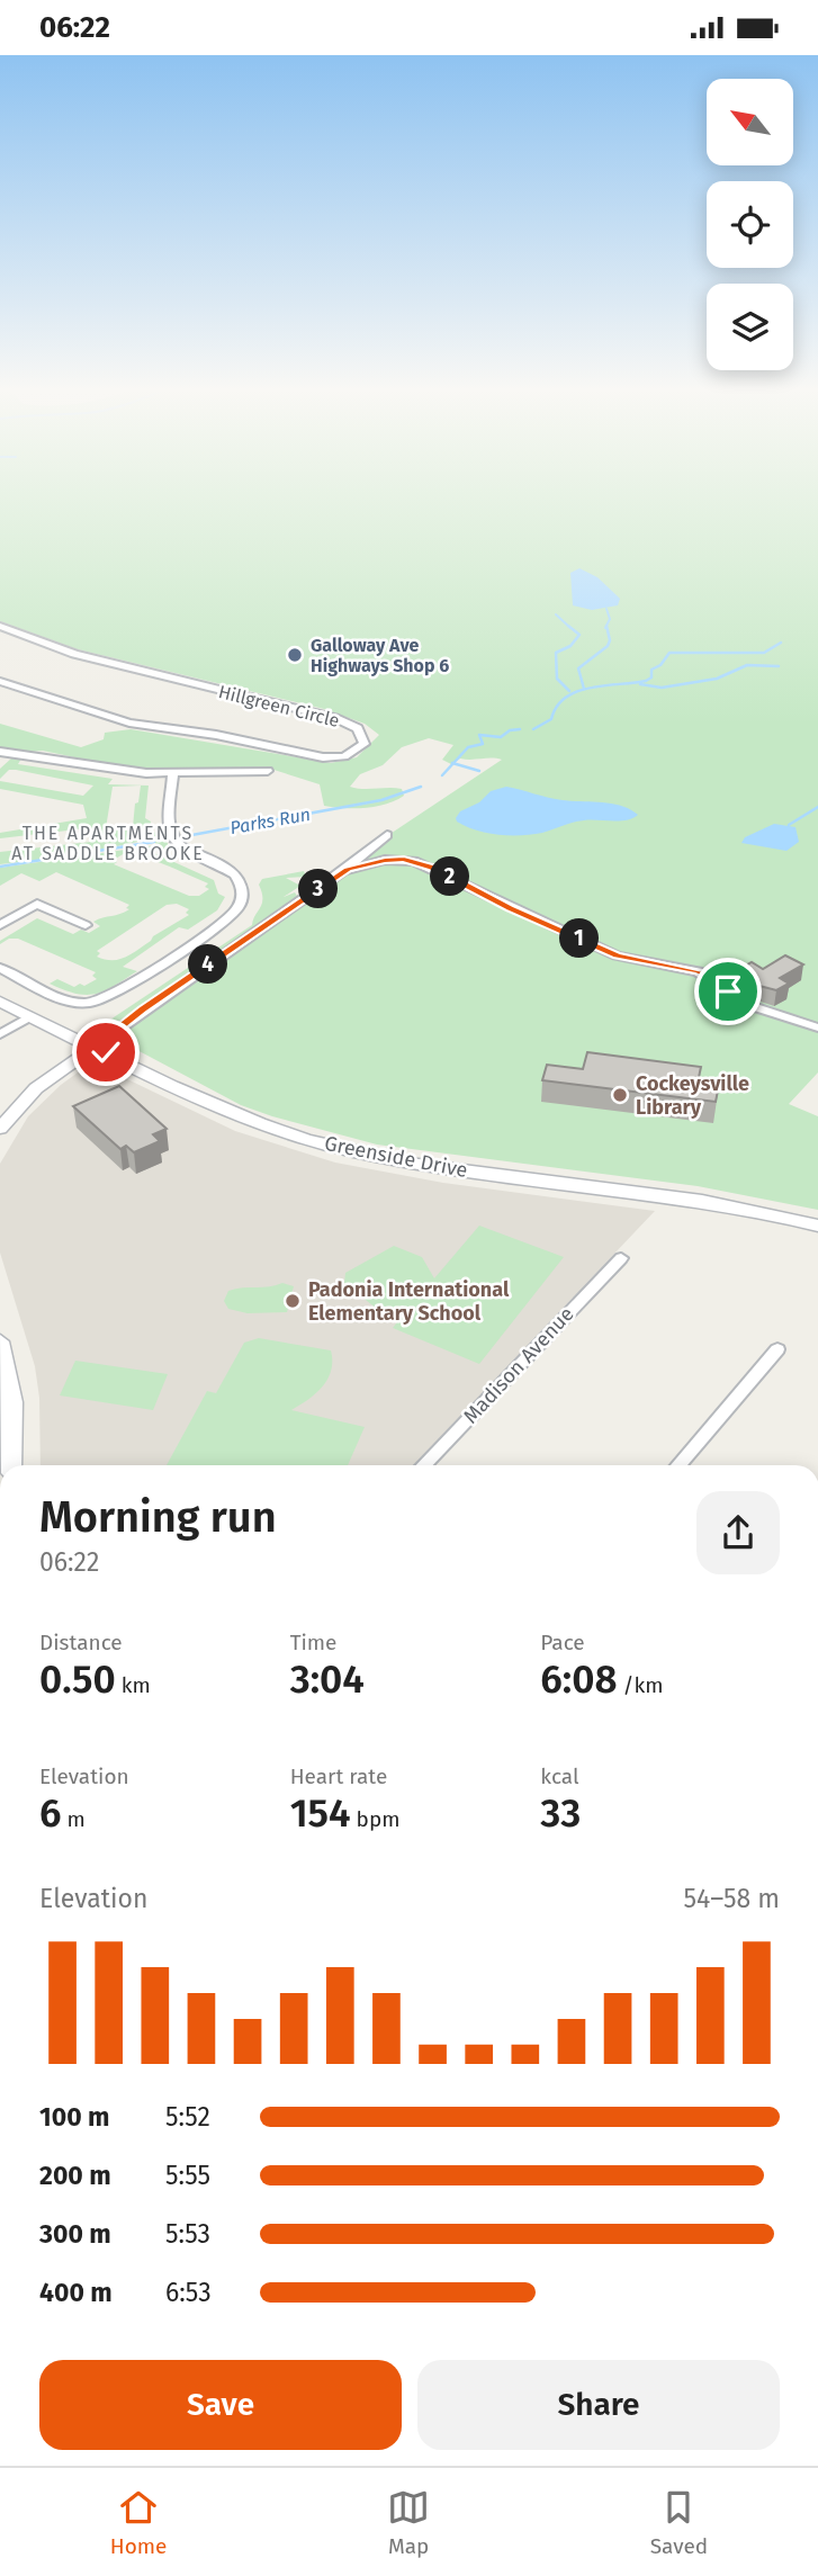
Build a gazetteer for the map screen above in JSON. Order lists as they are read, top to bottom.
{
  "streets": {
    "street": ["Hillgreen Circle", "Greenside Drive", "Madison Avenue"]
  },
  "districts": ["THE APARTMENTS AT SADDLE BROOKE"],
  "water": ["Parks Run"],
  "places": ["Galloway Ave Highways Shop 6", "Cockeysville Library", "Padonia International Elementary School"],
  "north": "top left",
  "page": {
    "status": "06:22",
    "pins": [
      "2",
      "3",
      "1",
      "4"
    ],
    "heading": ["Morning run", "06:22"],
    "stats": [
      ["Distance", "0.50 km"],
      ["Time", "3:04"],
      ["Pace", "6:08 /km"],
      ["Elevation", "6 m"],
      ["Heart rate", "154 bpm"],
      ["kcal", "33"]
    ],
    "chart": ["Elevation", "54–58 m"],
    "list": [
      {
        "name": "100 m",
        "note": "5:52"
      },
      {
        "name": "200 m",
        "note": "5:55"
      },
      {
        "name": "300 m",
        "note": "5:53"
      },
      {
        "name": "400 m",
        "note": "6:53"
      }
    ],
    "buttons": ["Save", "Share"],
    "tabs": ["Home", "Map", "Saved"]
  }
}
